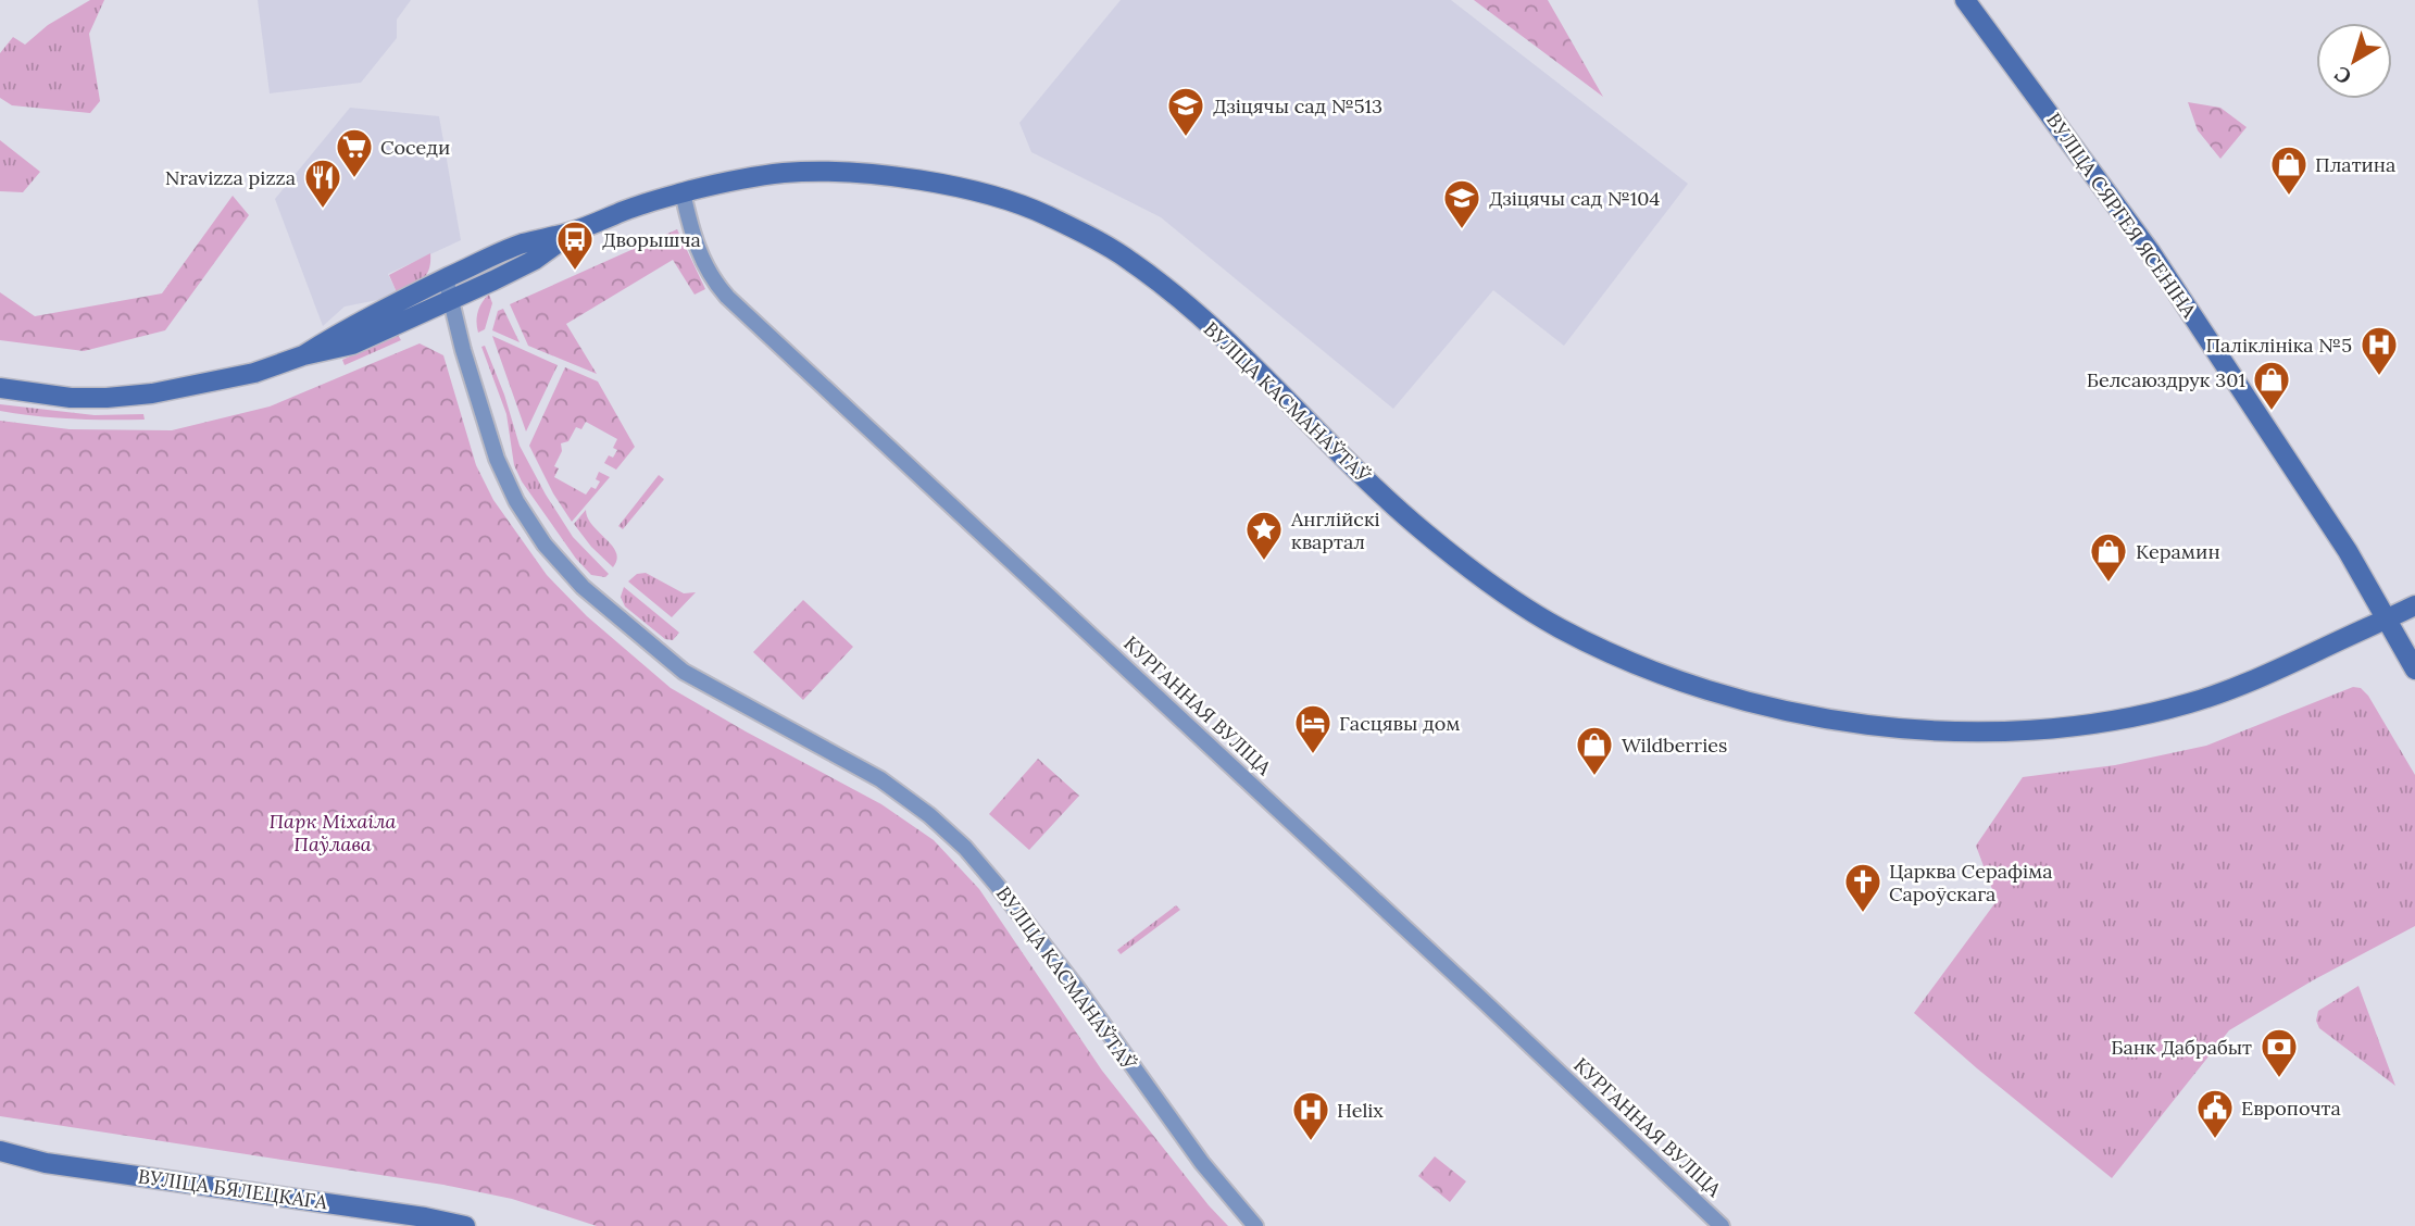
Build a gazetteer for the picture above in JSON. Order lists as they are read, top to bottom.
{
  "streets": {
    "street": [
      "ВУЛІЦА СЯРГЕЯ ЯСЕНІНА",
      "ВУЛІЦА КАСМАНАЎТАЎ",
      "КУРГАННАЯ ВУЛІЦА",
      "ВУЛІЦА БЯЛЕЦКАГА"
    ]
  },
  "crossings": [
    ["ВУЛІЦА СЯРГЕЯ ЯСЕНІНА", "ВУЛІЦА КАСМАНАЎТАЎ"],
    ["ВУЛІЦА КАСМАНАЎТАЎ", "КУРГАННАЯ ВУЛІЦА"]
  ],
  "parks": ["Парк Міхаіла Паўлава"],
  "places": {
    "school or university": ["Дзіцячы сад №513", "Дзіцячы сад №104"],
    "supermarket": ["Соседи"],
    "shop": [
      "Платина",
      "Белсаюздрук 301",
      "Керамин",
      "Wildberries"
    ],
    "restaurant": ["Nravizza pizza"],
    "bus stop": ["Дворышча"],
    "hospital": ["Паліклініка №5", "Helix"],
    "place": ["Англійскі квартал"],
    "hotel": ["Гасцявы дом"],
    "church": ["Царква Серафіма Сароўскага"],
    "bank": ["Банк Дабрабыт"],
    "public building": ["Европочта"]
  },
  "north": "bottom left"
}
